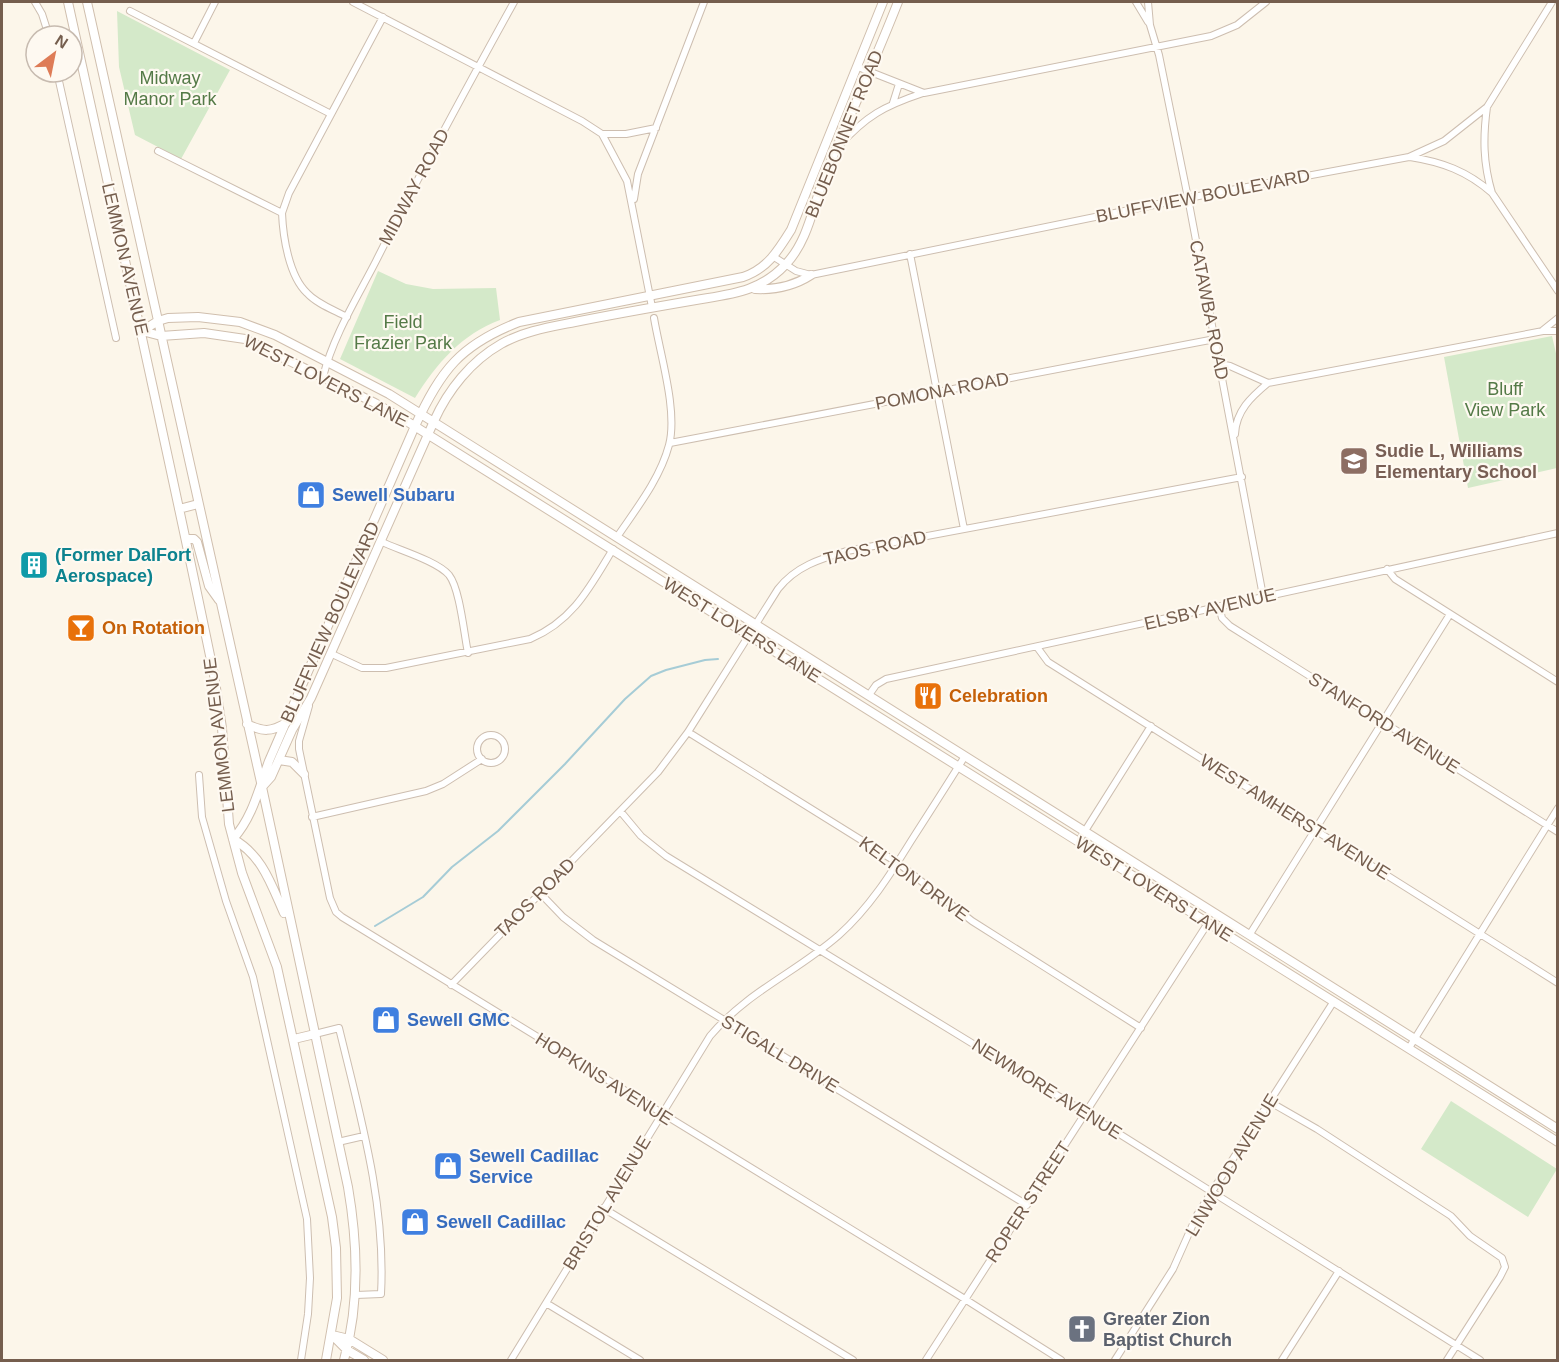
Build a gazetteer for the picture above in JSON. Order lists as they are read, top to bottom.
{
  "streets": {
    "main road": [
      "BLUEBONNET ROAD",
      "BLUFFVIEW BOULEVARD",
      "LEMMON AVENUE",
      "WEST LOVERS LANE"
    ],
    "street": [
      "MIDWAY ROAD",
      "CATAWBA ROAD",
      "POMONA ROAD",
      "TAOS ROAD",
      "ELSBY AVENUE",
      "STANFORD AVENUE",
      "WEST AMHERST AVENUE",
      "KELTON DRIVE",
      "STIGALL DRIVE",
      "HOPKINS AVENUE",
      "NEWMORE AVENUE",
      "LINWOOD AVENUE",
      "ROPER STREET",
      "BRISTOL AVENUE"
    ]
  },
  "crossings": [
    ["BLUEBONNET ROAD", "BLUFFVIEW BOULEVARD"],
    ["MIDWAY ROAD", "WEST LOVERS LANE"],
    ["BLUFFVIEW BOULEVARD", "LEMMON AVENUE"],
    ["BLUFFVIEW BOULEVARD", "CATAWBA ROAD"],
    ["BLUFFVIEW BOULEVARD", "WEST LOVERS LANE"],
    ["BLUFFVIEW BOULEVARD", "HOPKINS AVENUE"],
    ["LEMMON AVENUE", "WEST LOVERS LANE"],
    ["CATAWBA ROAD", "POMONA ROAD"],
    ["CATAWBA ROAD", "TAOS ROAD"],
    ["CATAWBA ROAD", "ELSBY AVENUE"],
    ["WEST LOVERS LANE", "TAOS ROAD"],
    ["WEST LOVERS LANE", "ELSBY AVENUE"],
    ["WEST LOVERS LANE", "LINWOOD AVENUE"],
    ["WEST LOVERS LANE", "ROPER STREET"],
    ["WEST LOVERS LANE", "BRISTOL AVENUE"],
    ["TAOS ROAD", "KELTON DRIVE"],
    ["TAOS ROAD", "STIGALL DRIVE"],
    ["TAOS ROAD", "HOPKINS AVENUE"],
    ["TAOS ROAD", "NEWMORE AVENUE"],
    ["ELSBY AVENUE", "STANFORD AVENUE"],
    ["ELSBY AVENUE", "WEST AMHERST AVENUE"],
    ["KELTON DRIVE", "ROPER STREET"],
    ["KELTON DRIVE", "BRISTOL AVENUE"],
    ["STIGALL DRIVE", "ROPER STREET"],
    ["STIGALL DRIVE", "BRISTOL AVENUE"],
    ["HOPKINS AVENUE", "ROPER STREET"],
    ["HOPKINS AVENUE", "BRISTOL AVENUE"],
    ["NEWMORE AVENUE", "LINWOOD AVENUE"],
    ["NEWMORE AVENUE", "ROPER STREET"],
    ["NEWMORE AVENUE", "BRISTOL AVENUE"]
  ],
  "parks": ["Midway Manor Park", "Field Frazier Park", "Bluff View Park"],
  "places": {
    "school or university": ["Sudie L, Williams Elementary School"],
    "shop": [
      "Sewell Subaru",
      "Sewell GMC",
      "Sewell Cadillac Service",
      "Sewell Cadillac"
    ],
    "building": ["(Former DalFort Aerospace)"],
    "bar": ["On Rotation"],
    "restaurant": ["Celebration"],
    "church": ["Greater Zion Baptist Church"]
  },
  "north": "top right"
}
